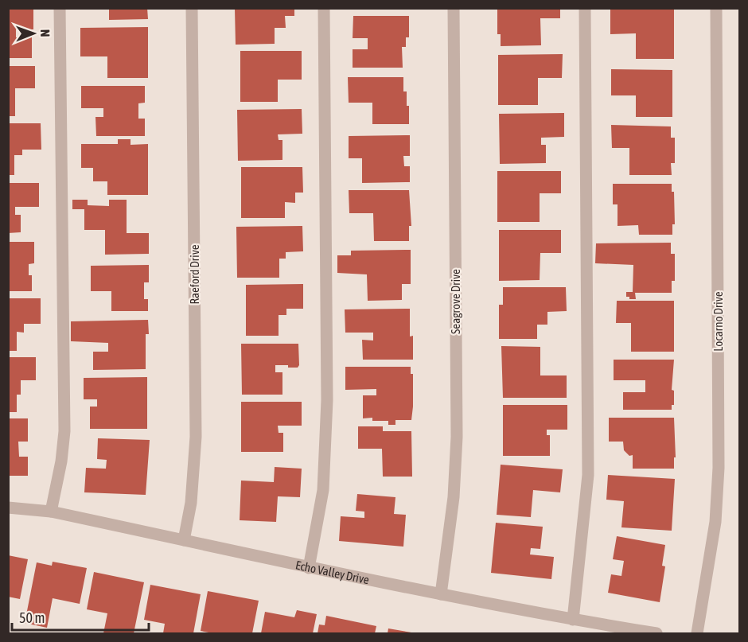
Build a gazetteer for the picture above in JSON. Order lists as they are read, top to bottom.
{
  "streets": {
    "street": [
      "Raeford Drive",
      "Seagrove Drive",
      "Locarno Drive",
      "Echo Valley Drive"
    ]
  },
  "crossings": [
    ["Raeford Drive", "Echo Valley Drive"],
    ["Seagrove Drive", "Echo Valley Drive"]
  ],
  "scale_bar": "50 m",
  "north": "right"
}
